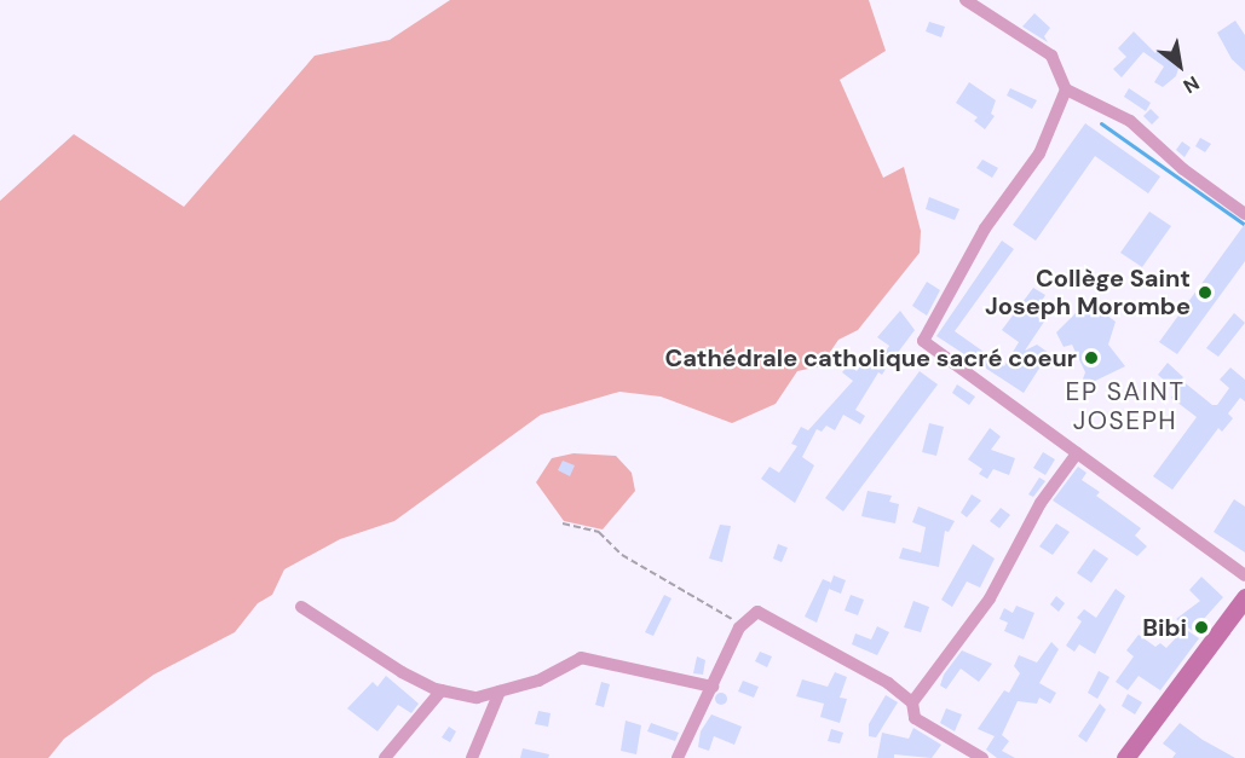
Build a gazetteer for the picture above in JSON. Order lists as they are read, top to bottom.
{
  "districts": ["EP SAINT JOSEPH"],
  "places": ["Collège Saint Joseph Morombe", "Cathédrale catholique sacré coeur", "Bibi"],
  "north": "bottom right"
}
